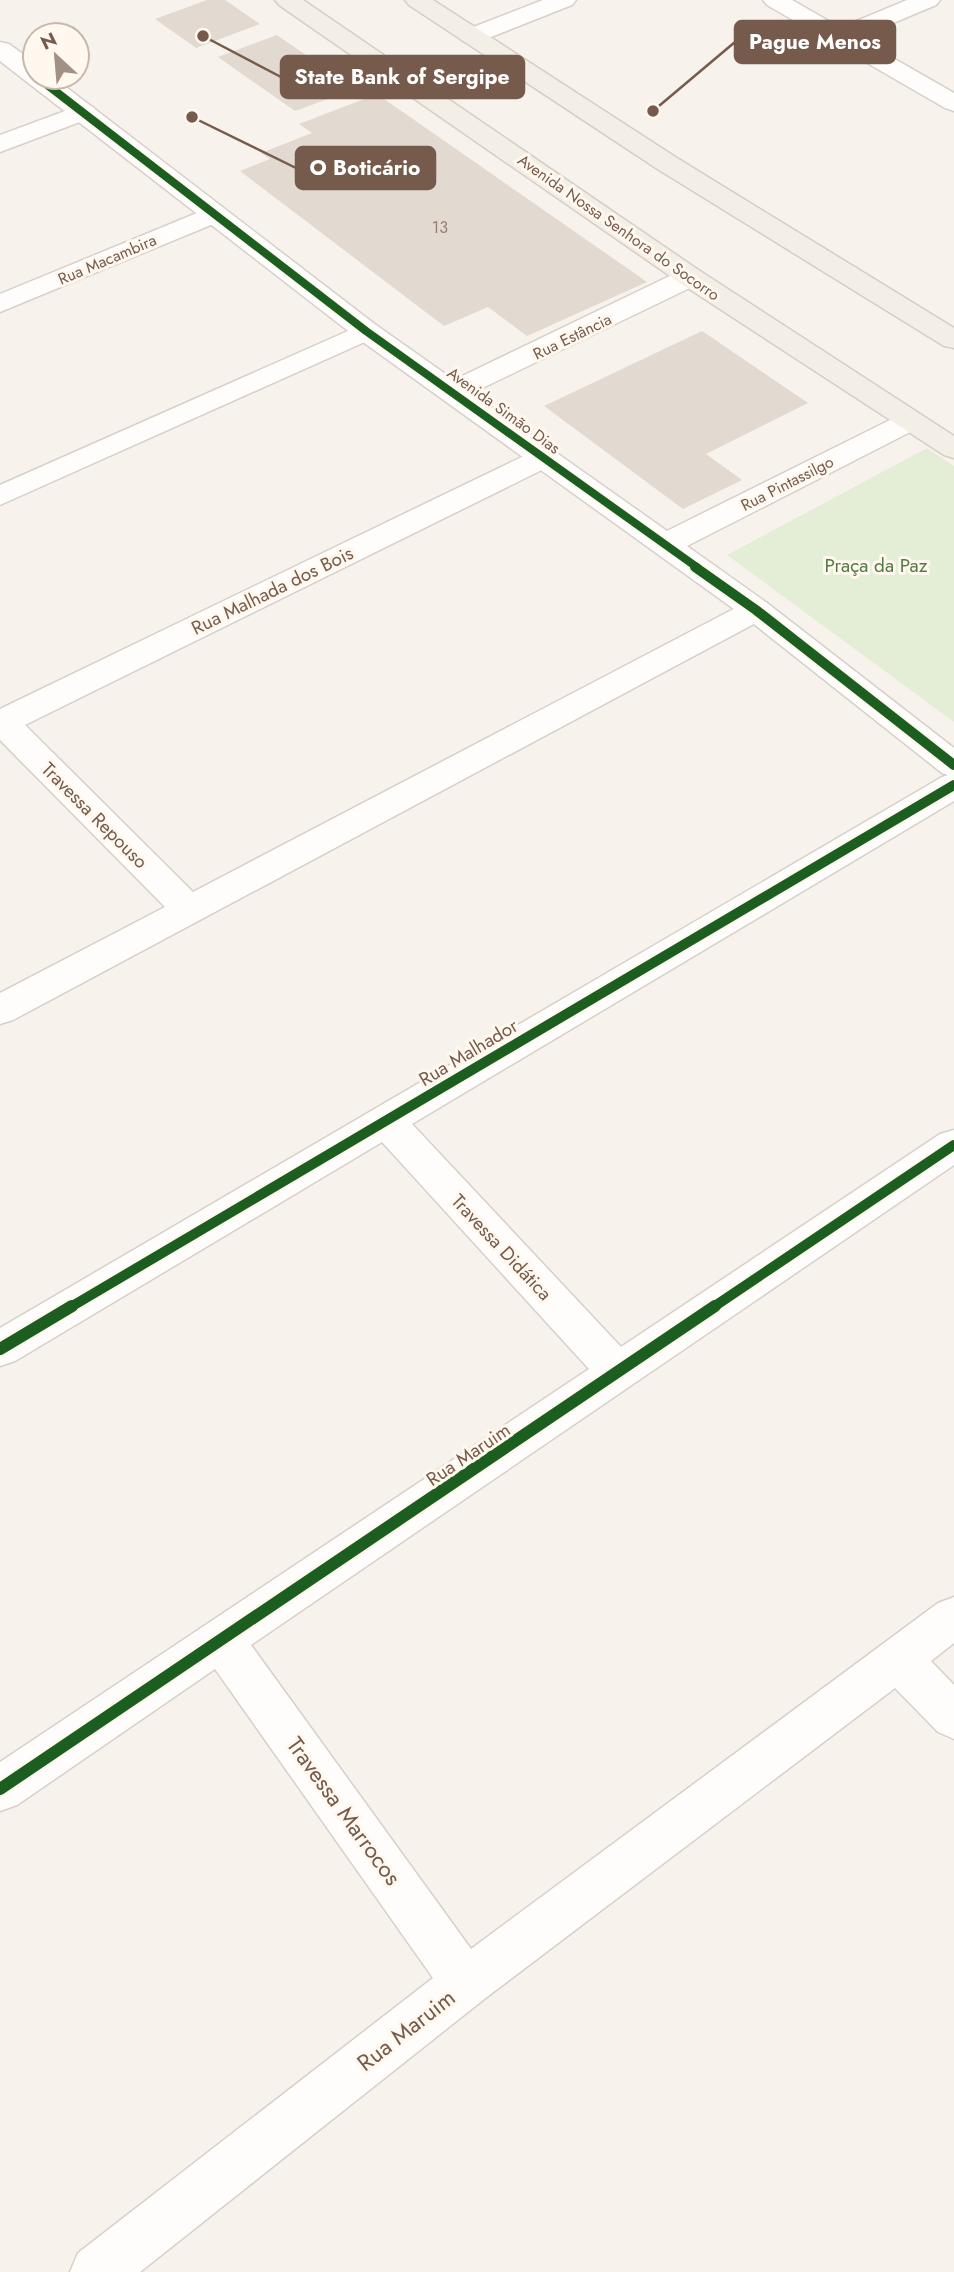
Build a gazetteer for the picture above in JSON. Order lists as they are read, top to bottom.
{
  "streets": {
    "main road": ["Avenida Nossa Senhora do Socorro"],
    "street": [
      "Rua Macambira",
      "Rua Estância",
      "Avenida Simão Dias",
      "Rua Pintassilgo",
      "Rua Malhada dos Bois",
      "Travessa Repouso",
      "Rua Malhador",
      "Travessa Didática",
      "Rua Maruim",
      "Travessa Marrocos"
    ]
  },
  "crossings": [
    ["Avenida Nossa Senhora do Socorro", "Rua Estância"],
    ["Avenida Nossa Senhora do Socorro", "Rua Pintassilgo"],
    ["Rua Macambira", "Avenida Simão Dias"],
    ["Rua Estância", "Avenida Simão Dias"],
    ["Avenida Simão Dias", "Rua Pintassilgo"],
    ["Avenida Simão Dias", "Rua Malhada dos Bois"],
    ["Rua Malhada dos Bois", "Travessa Repouso"],
    ["Rua Malhador", "Travessa Didática"],
    ["Travessa Didática", "Rua Maruim"],
    ["Rua Maruim", "Travessa Marrocos"]
  ],
  "parks": ["Praça da Paz"],
  "places": ["State Bank of Sergipe", "Pague Menos", "O Boticário"],
  "house_numbers": ["13"],
  "north": "top left"
}
